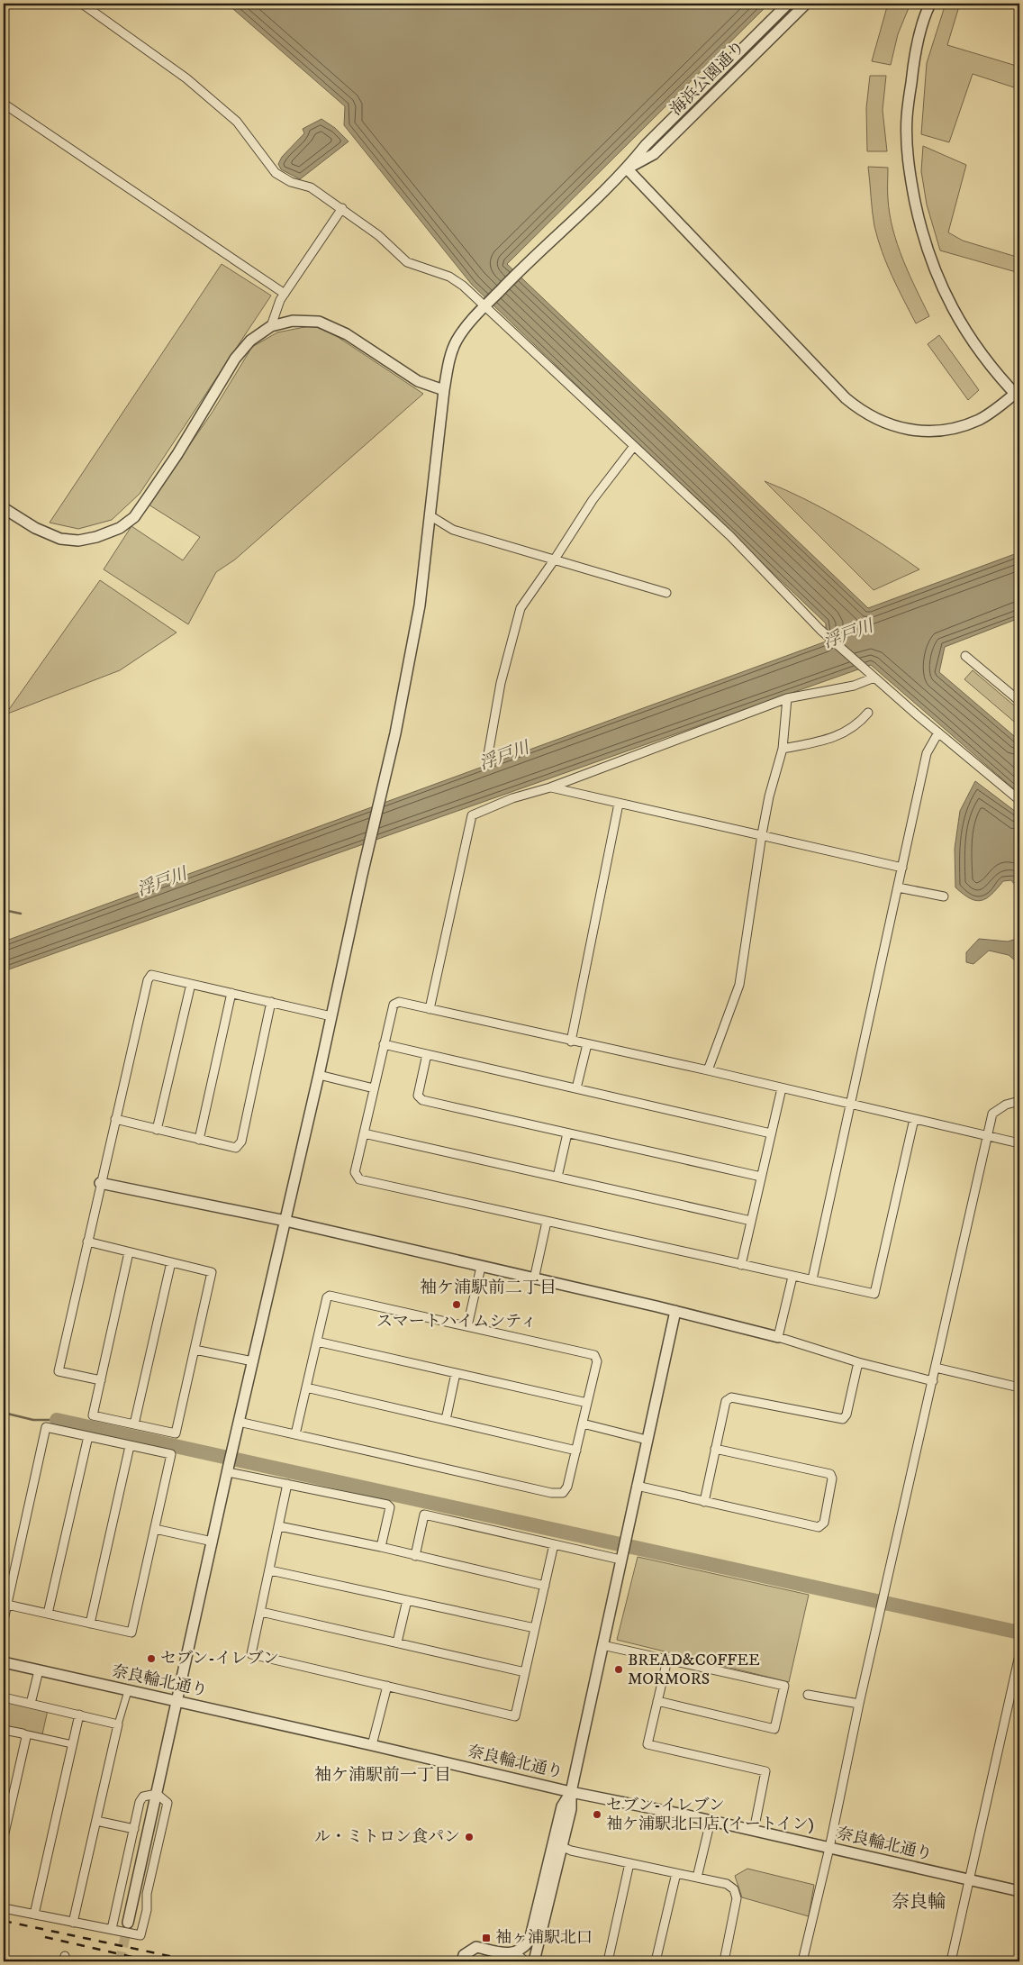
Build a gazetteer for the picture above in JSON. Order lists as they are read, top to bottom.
{
  "streets": {
    "street": ["海浜公園通り", "奈良輪北通り"]
  },
  "crossings": [
    ["海浜公園通り", "奈良輪北通り"]
  ],
  "districts": ["袖ケ浦駅前二丁目", "袖ケ浦駅前一丁目", "奈良輪"],
  "water": ["浮戸川"],
  "places": {
    "other": [
      "スマートハイムシティ",
      "セブン-イレブン",
      "BREAD&COFFEE MORMORS",
      "セブン-イレブン 袖ケ浦駅北口店 (イートイン)",
      "ル・ミトロン食パン"
    ],
    "transit": ["袖ヶ浦駅北口"]
  }
}
